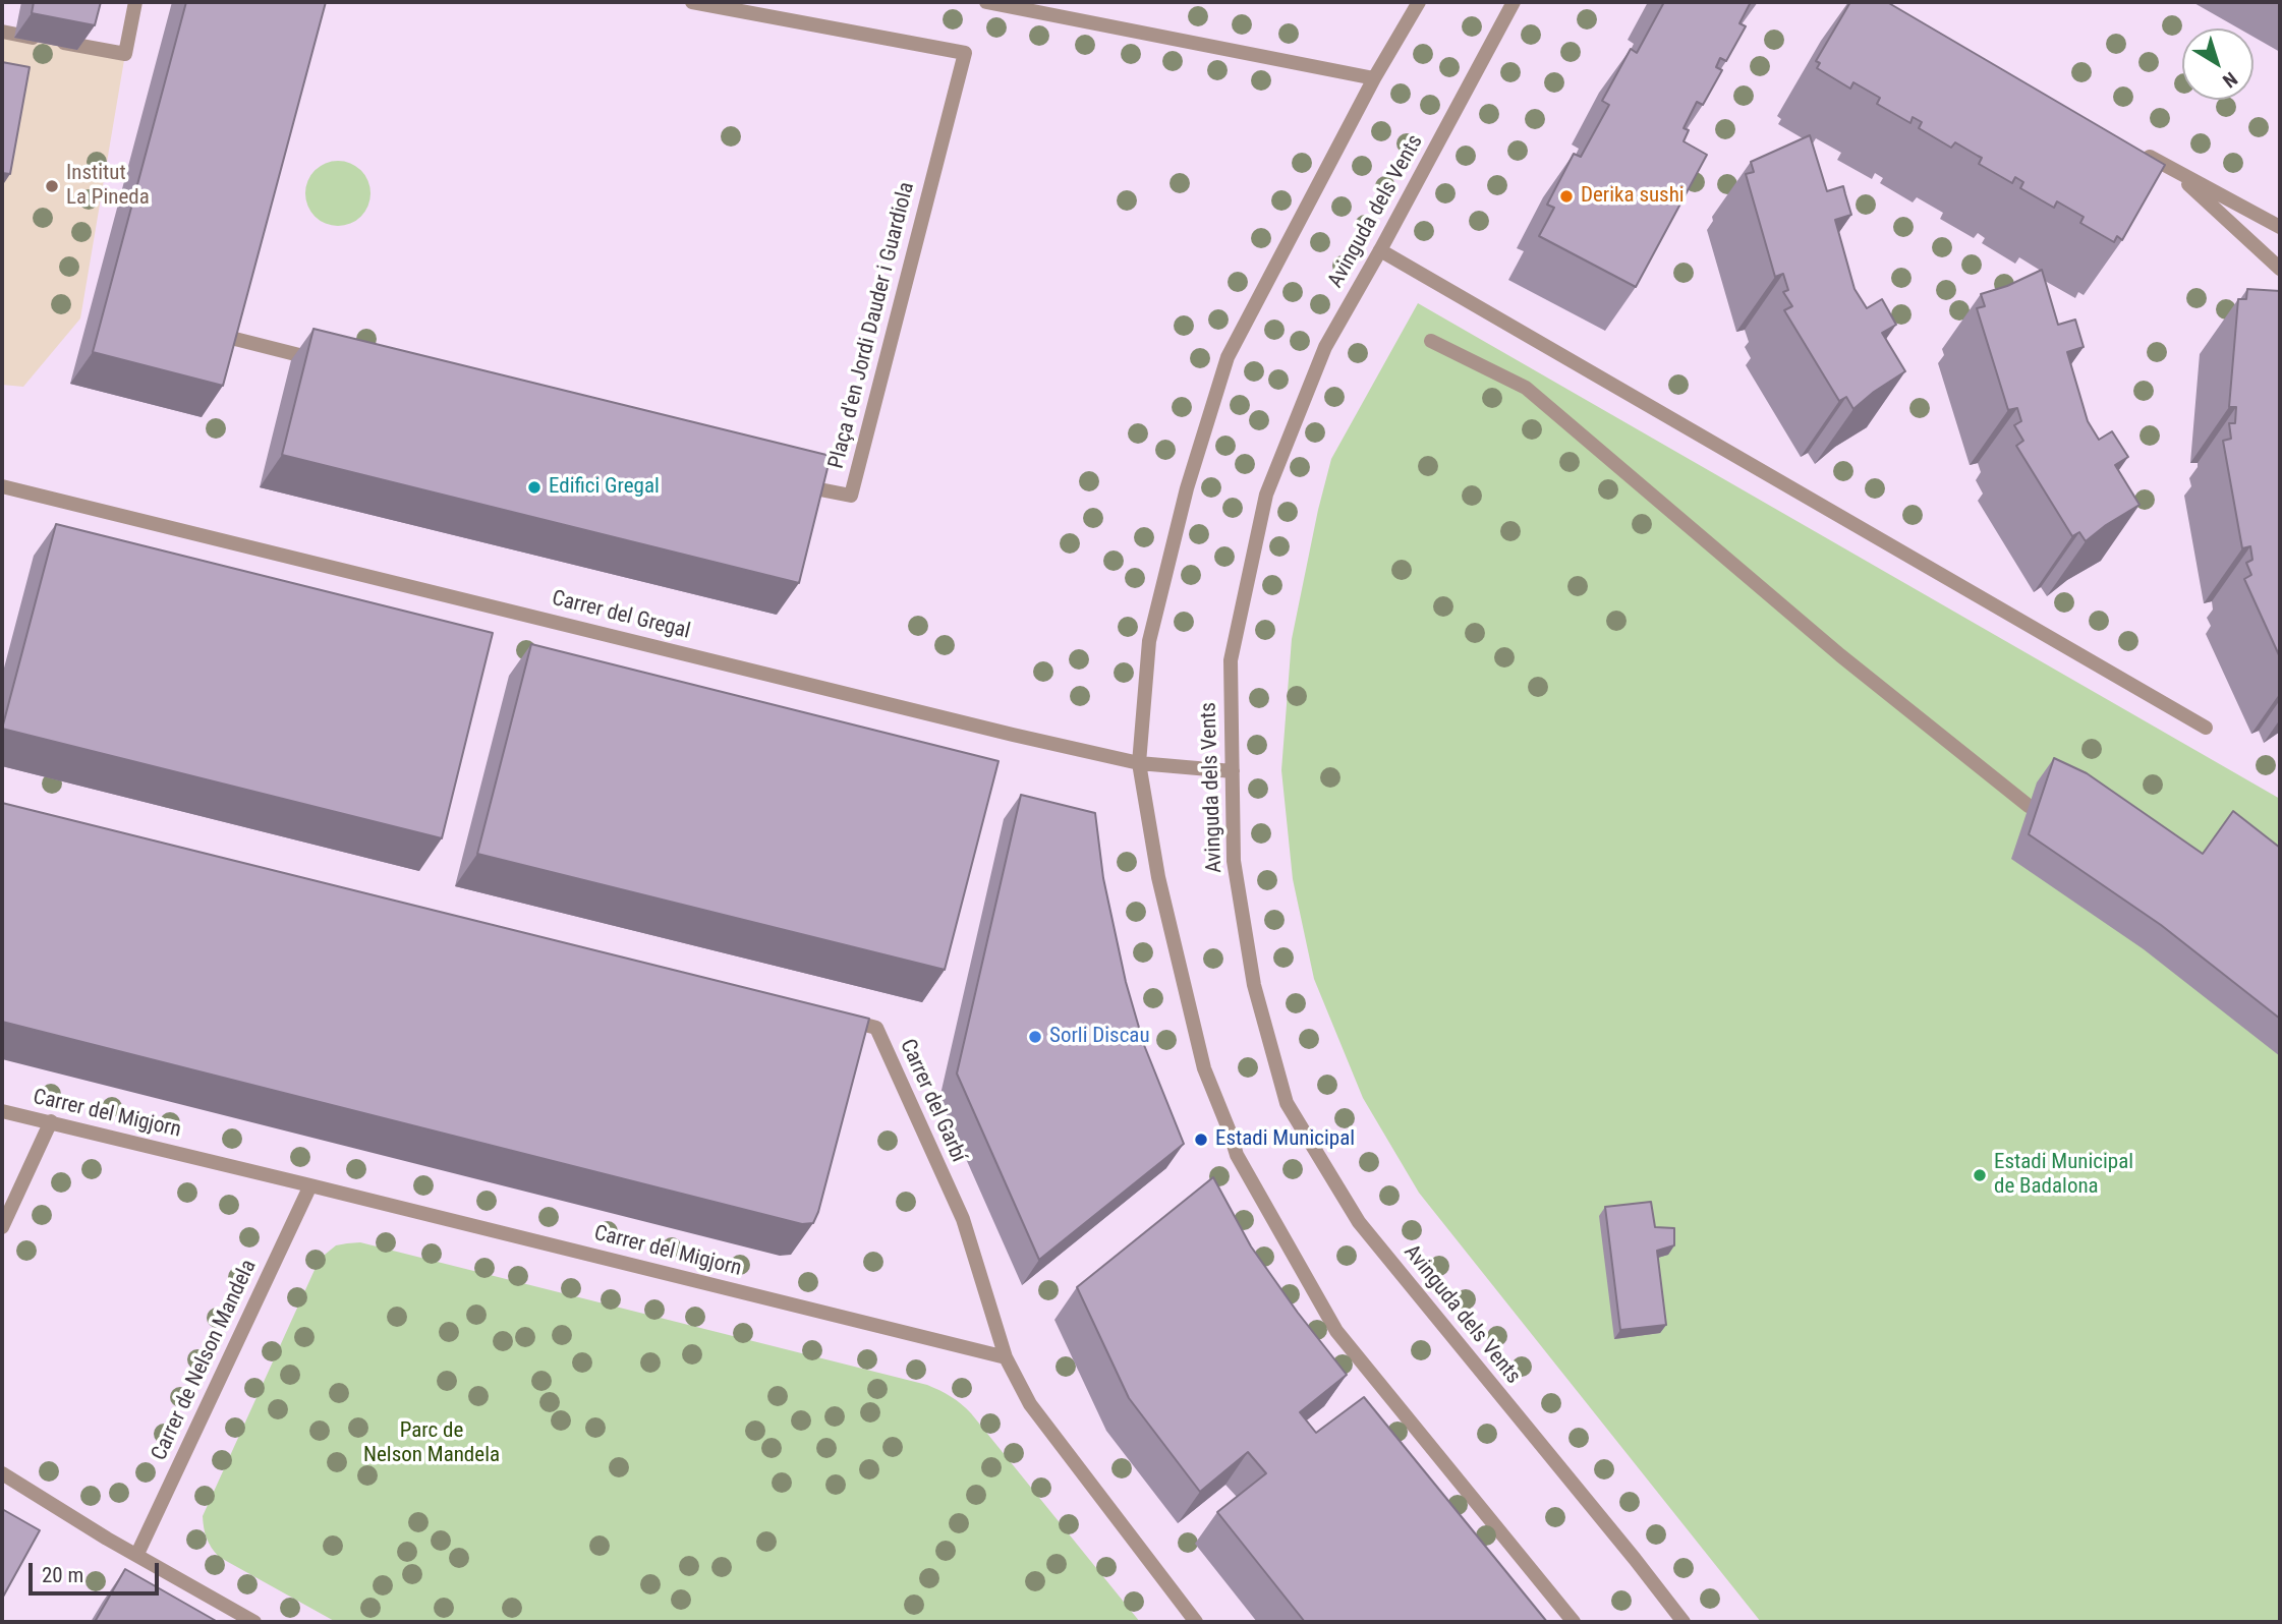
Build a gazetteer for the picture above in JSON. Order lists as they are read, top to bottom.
{
  "streets": {
    "street": [
      "Avinguda dels Vents",
      "Plaça d'en Jordi Dauder i Guardiola",
      "Carrer del Gregal",
      "Carrer del Garbí",
      "Carrer del Migjorn",
      "Carrer de Nelson Mandela"
    ]
  },
  "crossings": [
    ["Avinguda dels Vents", "Carrer del Gregal"],
    ["Carrer del Garbí", "Carrer del Migjorn"],
    ["Carrer del Migjorn", "Carrer de Nelson Mandela"]
  ],
  "parks": ["Parc de Nelson Mandela"],
  "places": [
    "Institut La Pineda",
    "Derika sushi",
    "Edifici Gregal",
    "Sorli Discau",
    "Estadi Municipal",
    "Estadi Municipal de Badalona"
  ],
  "scale_bar": "20 m",
  "north": "bottom right"
}
